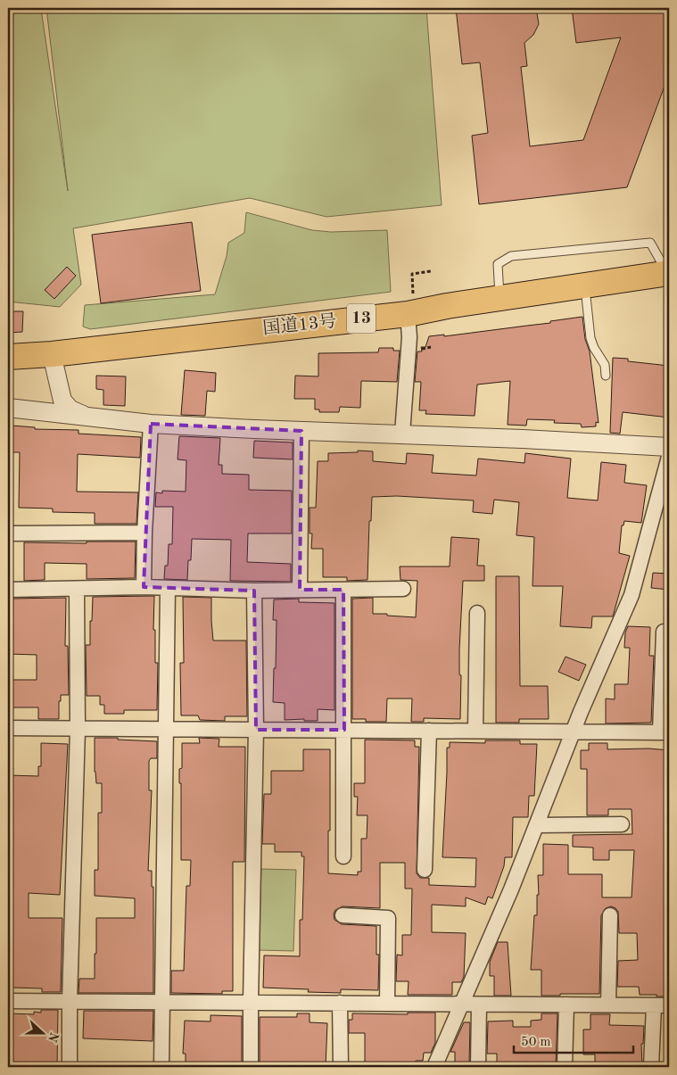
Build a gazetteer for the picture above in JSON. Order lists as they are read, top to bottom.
{
  "streets": {
    "highway": ["13", "国道13号"]
  },
  "scale_bar": "50 m",
  "north": "right"
}
